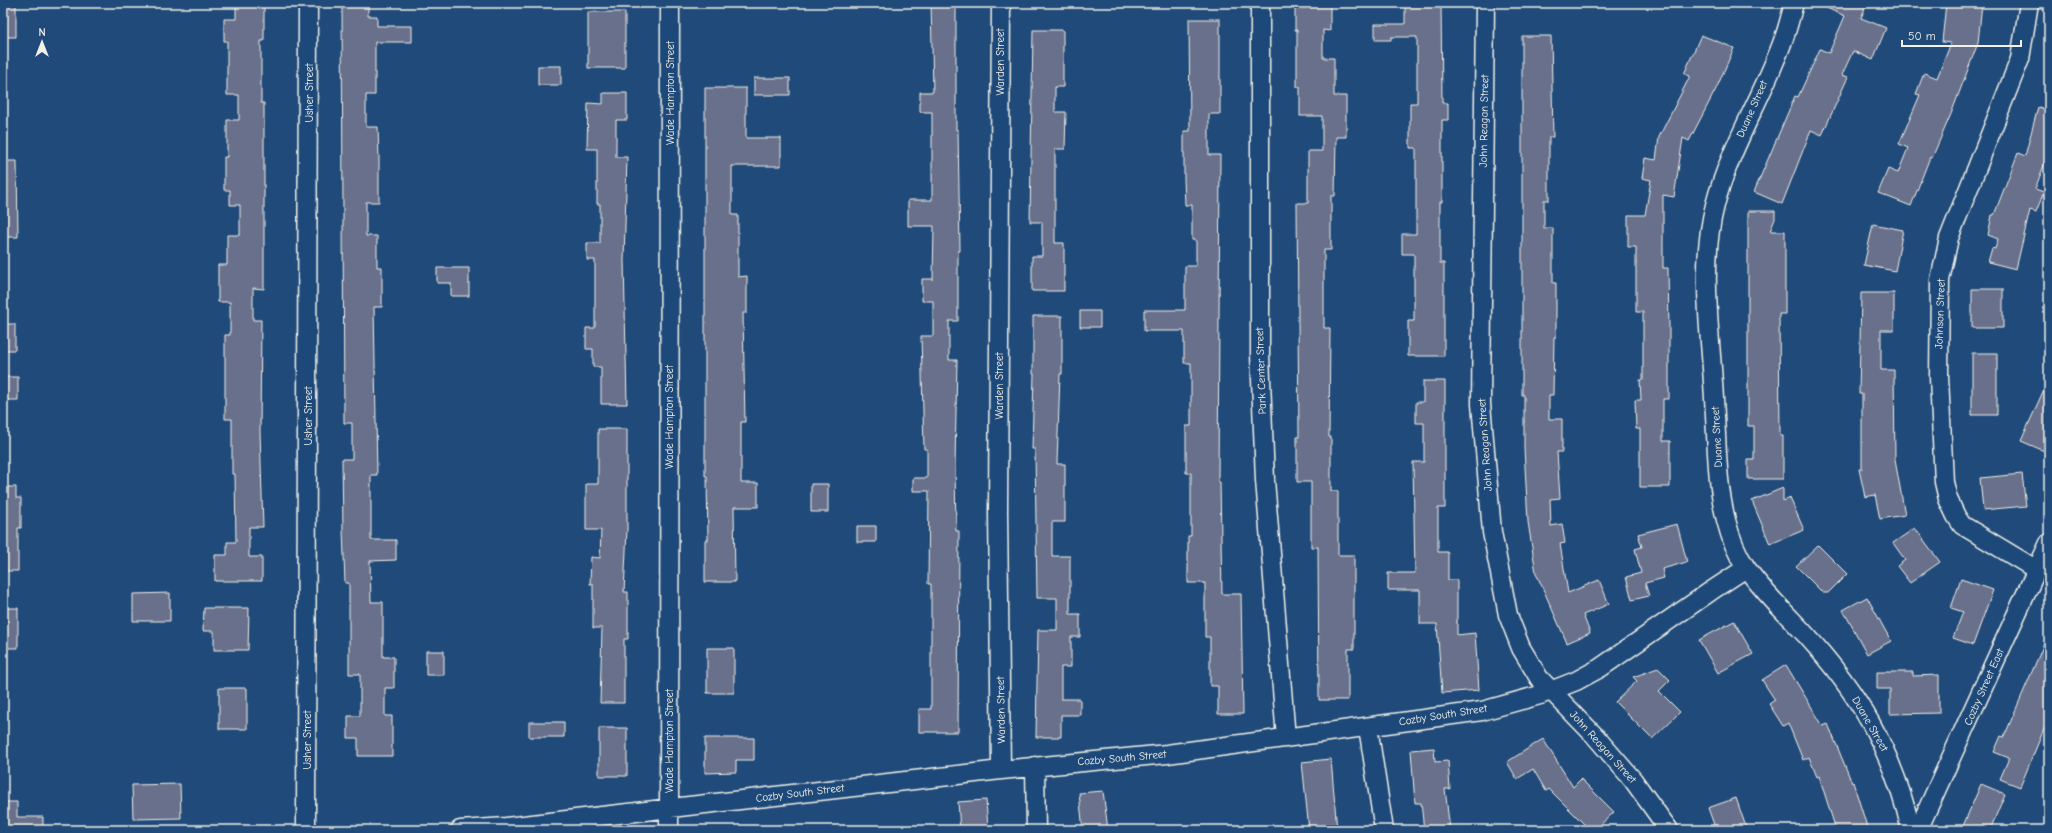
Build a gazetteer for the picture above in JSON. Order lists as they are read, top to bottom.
{
  "streets": {
    "street": [
      "Warden Street",
      "Usher Street",
      "Wade Hampton Street",
      "Duane Street",
      "John Reagan Street",
      "Johnson Street",
      "Park Center Street",
      "Cozby Street East",
      "Cozby South Street"
    ]
  },
  "crossings": [
    ["Warden Street", "Cozby South Street"],
    ["Wade Hampton Street", "Cozby South Street"],
    ["Duane Street", "Cozby South Street"],
    ["John Reagan Street", "Cozby South Street"],
    ["Johnson Street", "Cozby Street East"],
    ["Park Center Street", "Cozby South Street"]
  ],
  "scale_bar": "50 m",
  "north": "top"
}
